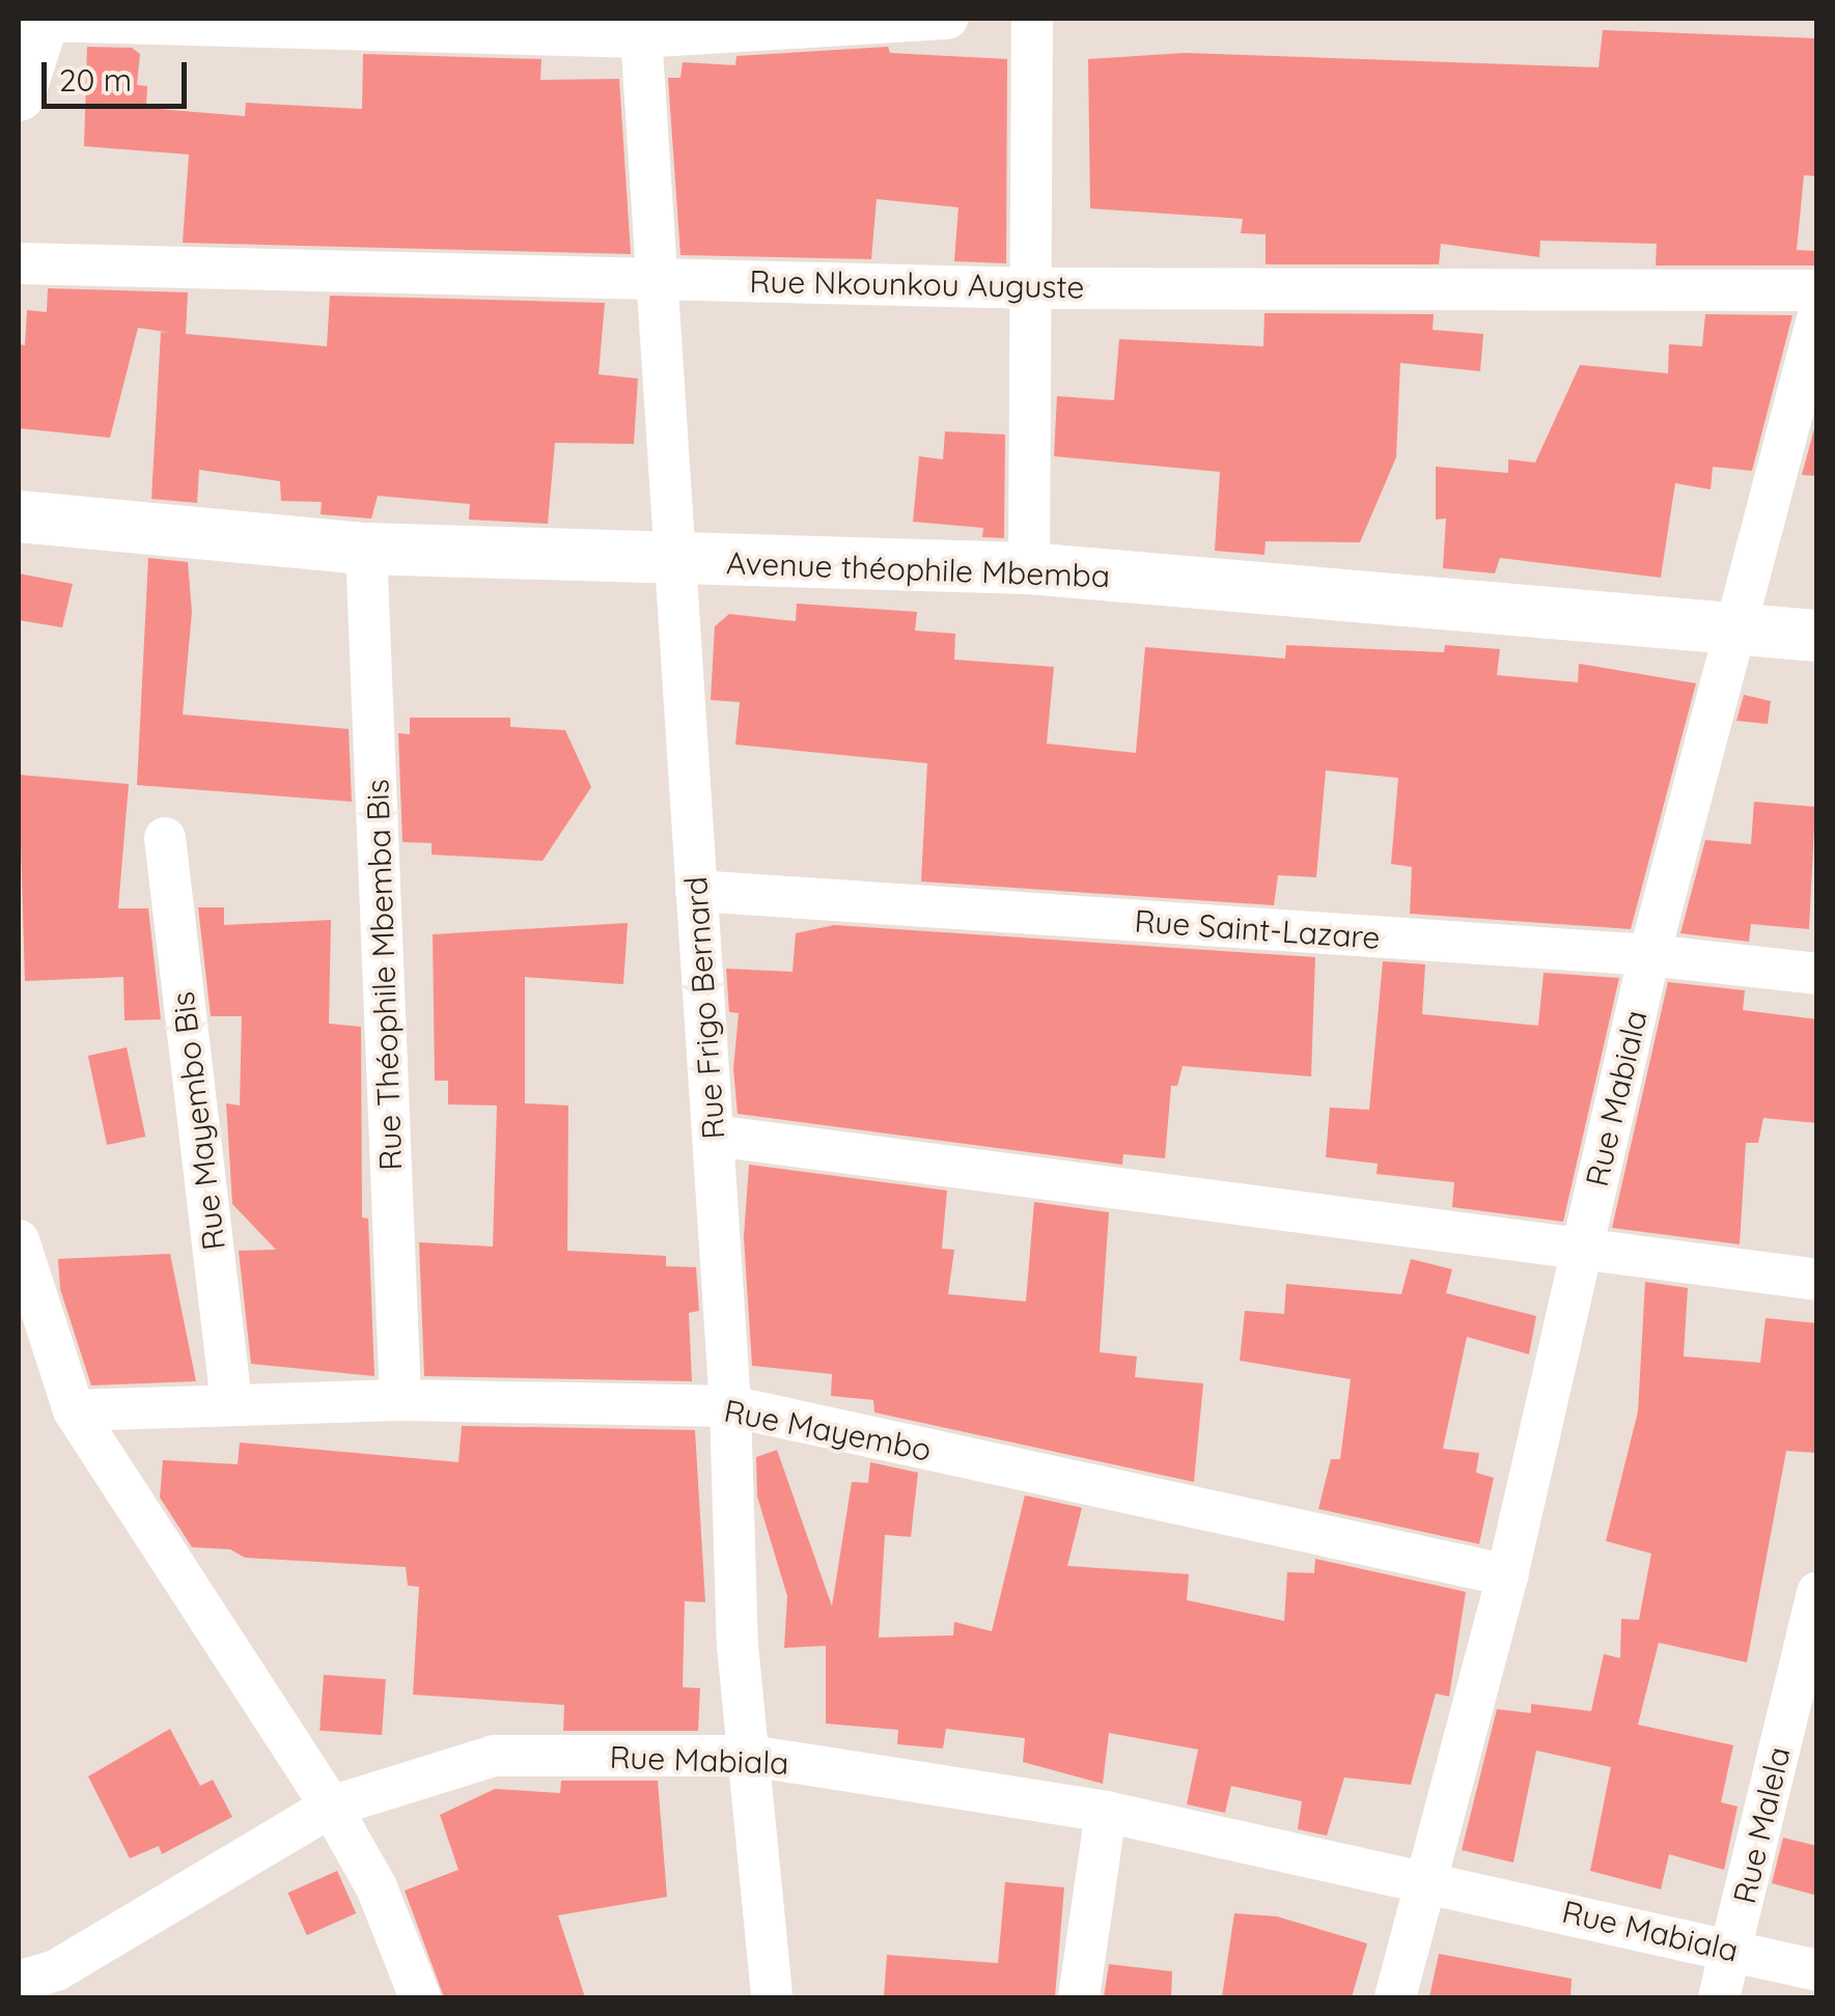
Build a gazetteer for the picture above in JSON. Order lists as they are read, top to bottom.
{
  "streets": {
    "street": [
      "Rue Nkounkou Auguste",
      "Avenue théophile Mbemba",
      "Rue Saint-Lazare",
      "Rue Théophile Mbemba Bis",
      "Rue Frigo Bernard",
      "Rue Mabiala",
      "Rue Mayembo Bis",
      "Rue Mayembo",
      "Rue Malela"
    ]
  },
  "crossings": [
    ["Rue Nkounkou Auguste", "Rue Frigo Bernard"],
    ["Avenue théophile Mbemba", "Rue Théophile Mbemba Bis"],
    ["Avenue théophile Mbemba", "Rue Frigo Bernard"],
    ["Avenue théophile Mbemba", "Rue Mabiala"],
    ["Rue Saint-Lazare", "Rue Frigo Bernard"],
    ["Rue Saint-Lazare", "Rue Mabiala"],
    ["Rue Théophile Mbemba Bis", "Rue Mayembo"],
    ["Rue Frigo Bernard", "Rue Mabiala"],
    ["Rue Frigo Bernard", "Rue Mayembo"],
    ["Rue Mabiala", "Rue Mayembo"],
    ["Rue Mabiala", "Rue Malela"],
    ["Rue Mayembo Bis", "Rue Mayembo"]
  ],
  "scale_bar": "20 m"
}
